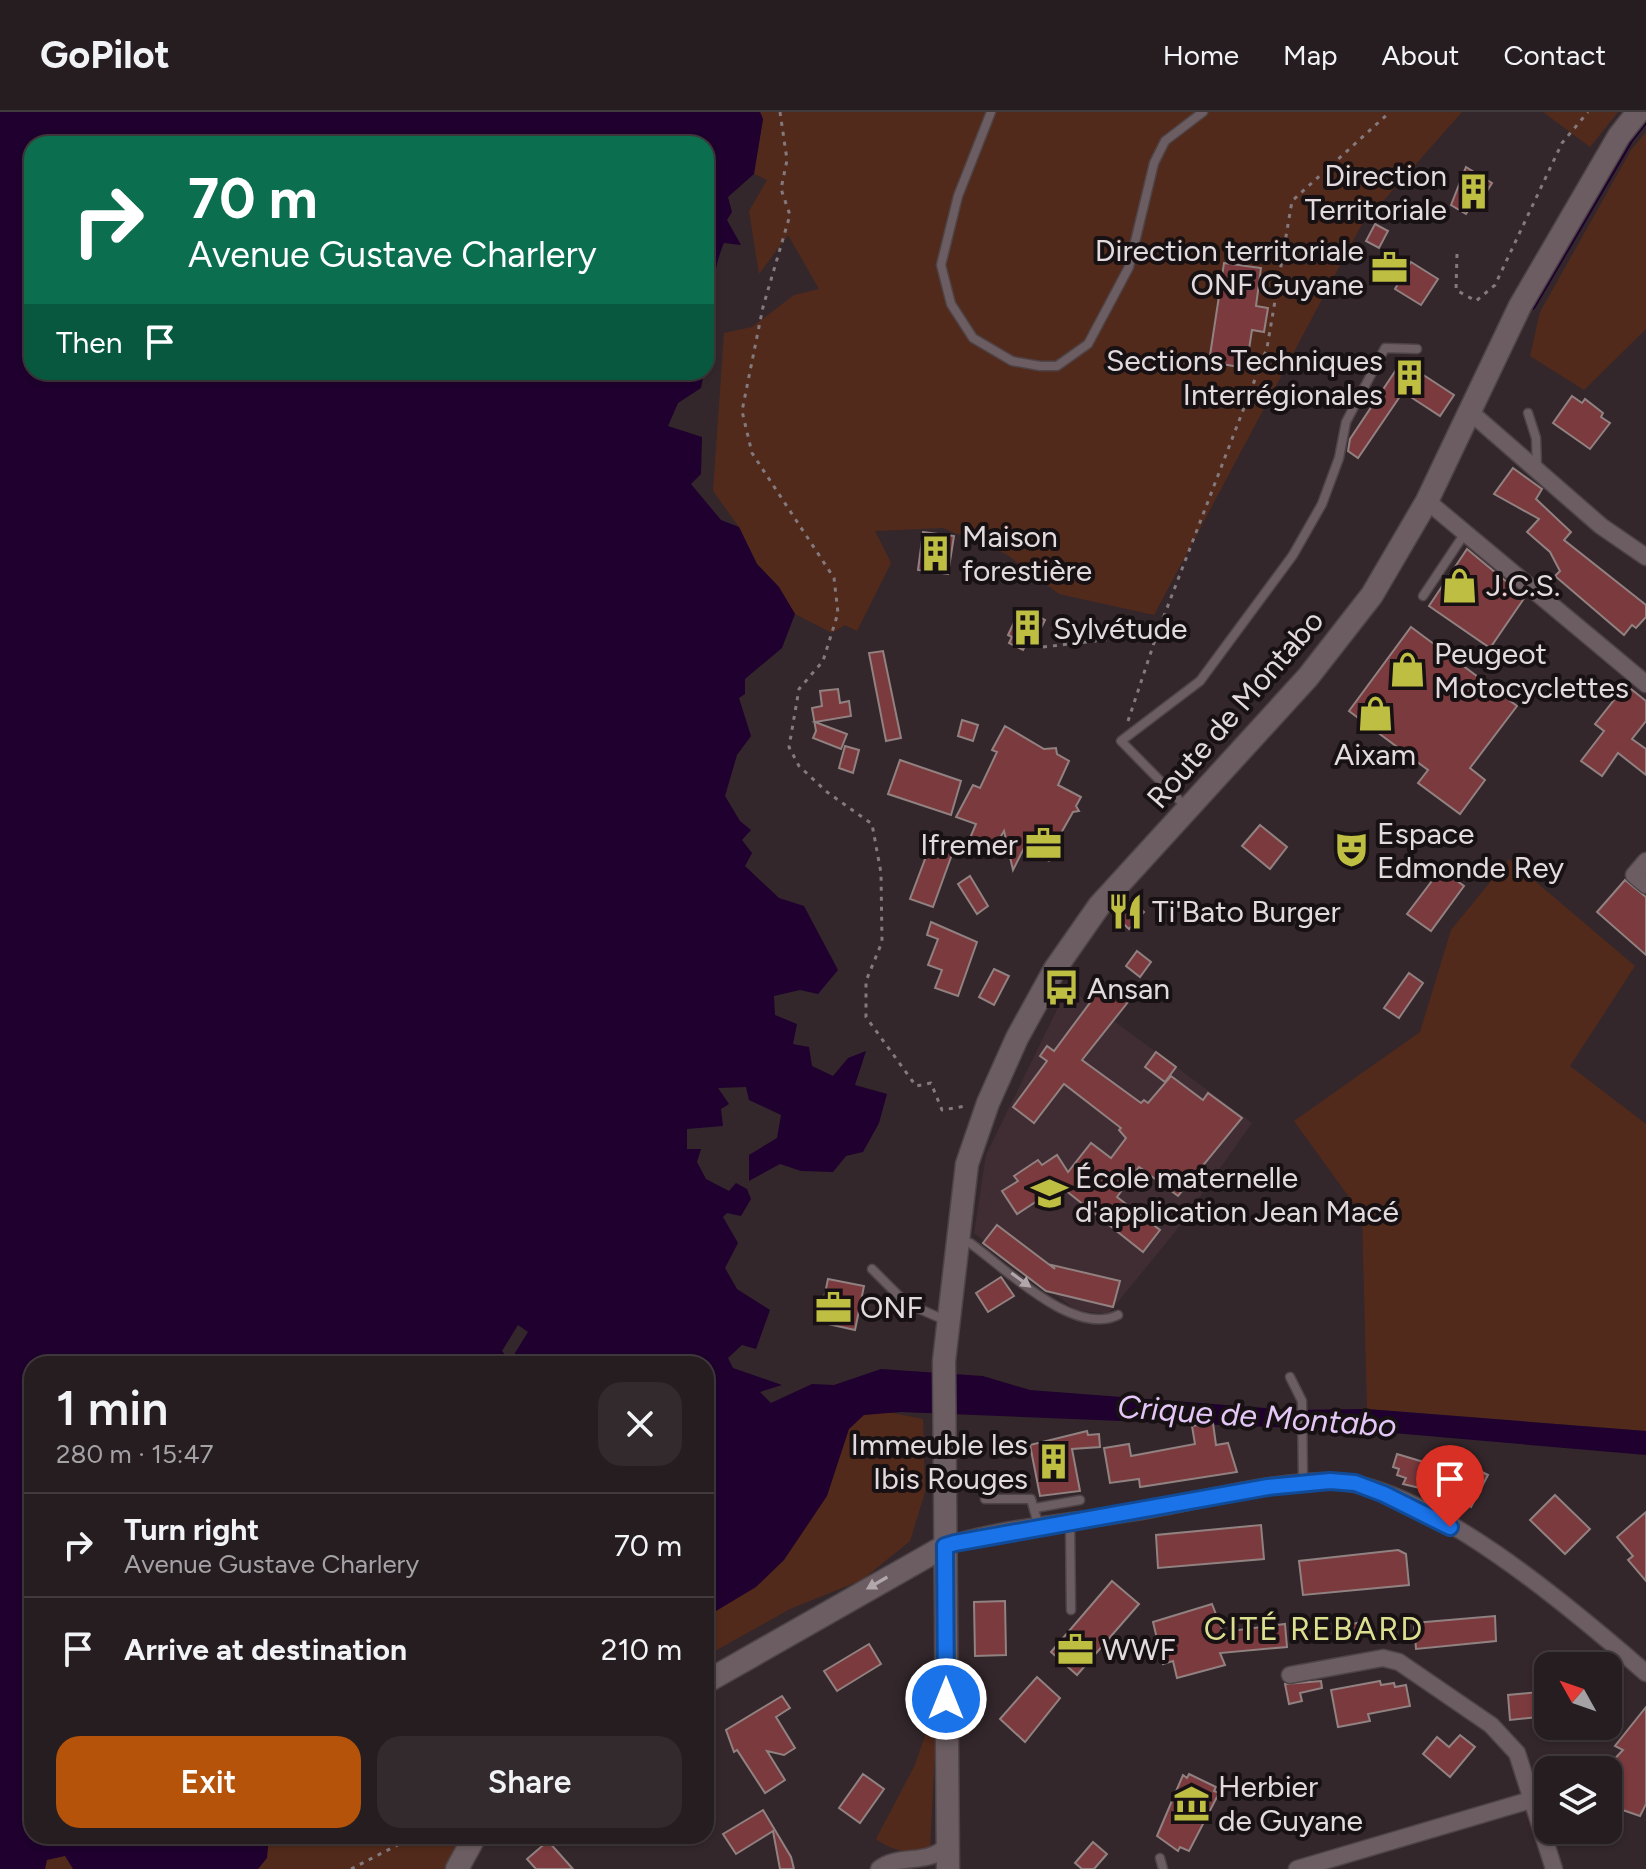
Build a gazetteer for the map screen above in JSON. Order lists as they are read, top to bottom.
{
  "streets": {
    "main road": ["Route de Montabo"]
  },
  "districts": ["CITÉ REBARD"],
  "water": ["Crique de Montabo"],
  "places": {
    "building": [
      "Direction Territoriale",
      "Sections Techniques Interrégionales",
      "Maison forestière",
      "Sylvétude",
      "Immeuble les Ibis Rouges"
    ],
    "office": [
      "Direction territoriale ONF Guyane",
      "Ifremer",
      "ONF",
      "WWF"
    ],
    "shop": ["J.C.S.", "Peugeot Motocyclettes", "Aixam"],
    "theatre": ["Espace Edmonde Rey"],
    "restaurant": ["Ti'Bato Burger"],
    "bus stop": ["Ansan"],
    "school or university": ["École maternelle d'application Jean Macé"],
    "museum": ["Herbier de Guyane"]
  },
  "north": "top left",
  "page": {
    "header": "GoPilot",
    "nav": [
      "Home",
      "Map",
      "About",
      "Contact"
    ],
    "turn": ["70 m", "Avenue Gustave Charlery"],
    "then": "Then",
    "heading": ["1 min", "280 m · 15:47"],
    "list": [
      {
        "name": "Turn right",
        "note": "Avenue Gustave Charlery",
        "value": "70 m"
      },
      {
        "name": "Arrive at destination",
        "value": "210 m"
      }
    ],
    "buttons": ["Exit", "Share"]
  }
}
